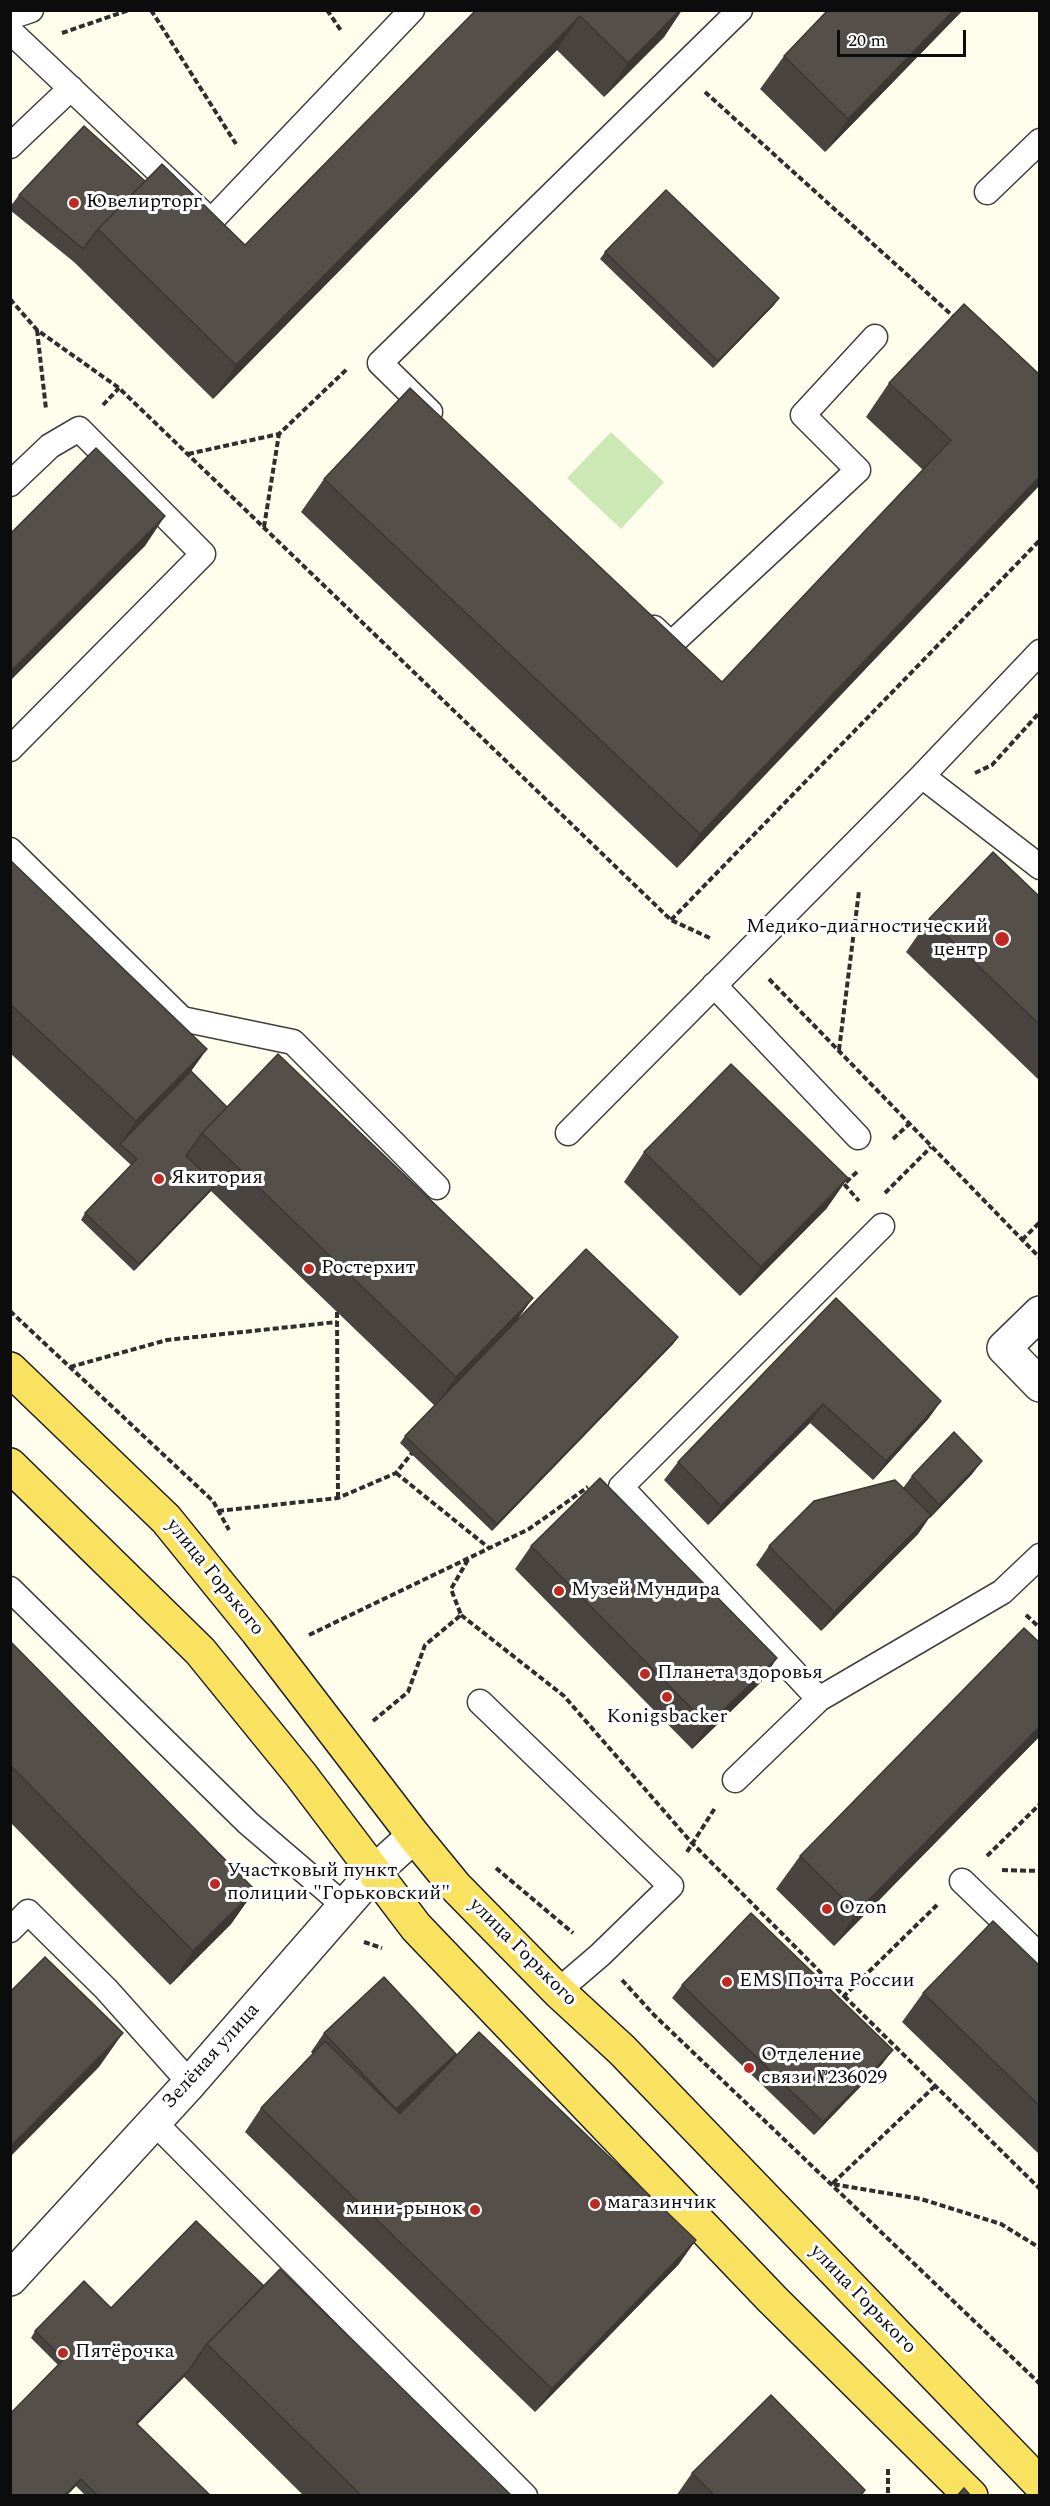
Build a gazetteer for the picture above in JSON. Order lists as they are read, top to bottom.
{
  "streets": {
    "main road": ["улица Горького"],
    "street": ["Зелёная улица"]
  },
  "crossings": [
    ["улица Горького", "Зелёная улица"]
  ],
  "places": [
    "Ювелирторг",
    "Медико-диагностический центр",
    "Якитория",
    "Ростерхит",
    "Музей Мундира",
    "Планета здоровья",
    "Konigsbacker",
    "Участковый пункт полиции \"Горьковский\"",
    "Ozon",
    "EMS Почта России",
    "Отделение связи №236029",
    "магазинчик",
    "мини-рынок",
    "Пятёрочка"
  ],
  "scale_bar": "20 m"
}
